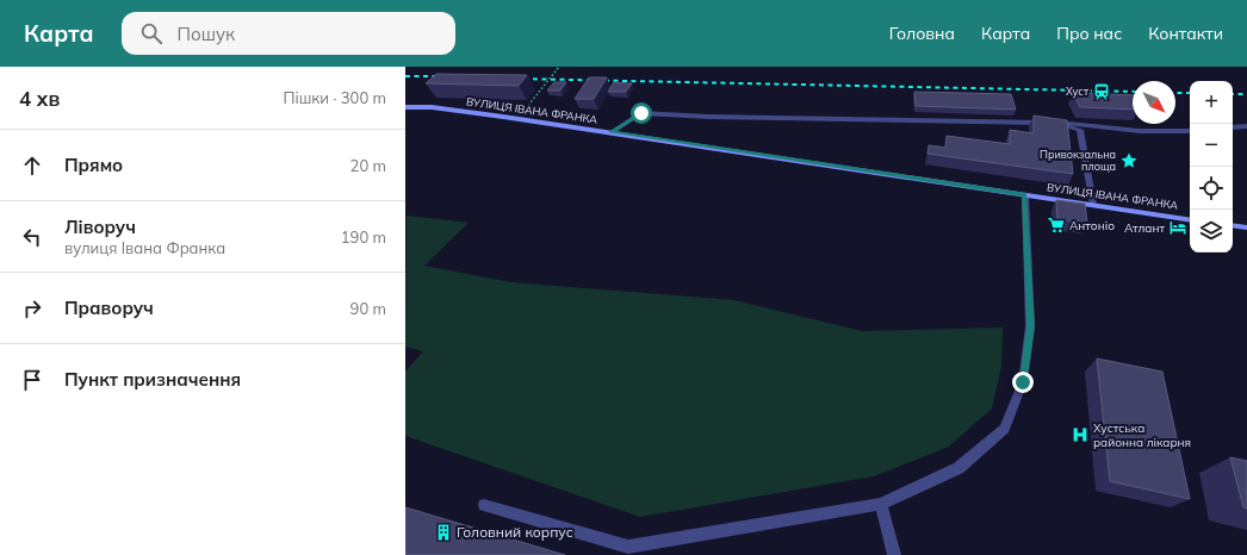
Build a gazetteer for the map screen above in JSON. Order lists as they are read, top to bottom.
{
  "streets": {
    "main road": ["ВУЛИЦЯ ІВАНА ФРАНКА"]
  },
  "places": {
    "station": ["Хуст"],
    "place": ["Привокзальна площа"],
    "supermarket": ["Антоніо"],
    "hotel": ["Атлант"],
    "hospital": ["Хустська районна лікарня"],
    "building": ["Головний корпус"]
  },
  "north": "bottom right",
  "page": {
    "header": "Карта",
    "search": "Пошук",
    "nav": [
      "Головна",
      "Карта",
      "Про нас",
      "Контакти"
    ],
    "heading": ["4 хв", "Пішки · 300 m"],
    "map_buttons": ["+", "−"],
    "list": [
      ["Прямо", "20 m"],
      ["Ліворуч", "вулиця Івана Франка", "190 m"],
      ["Праворуч", "90 m"],
      "Пункт призначення"
    ]
  }
}
